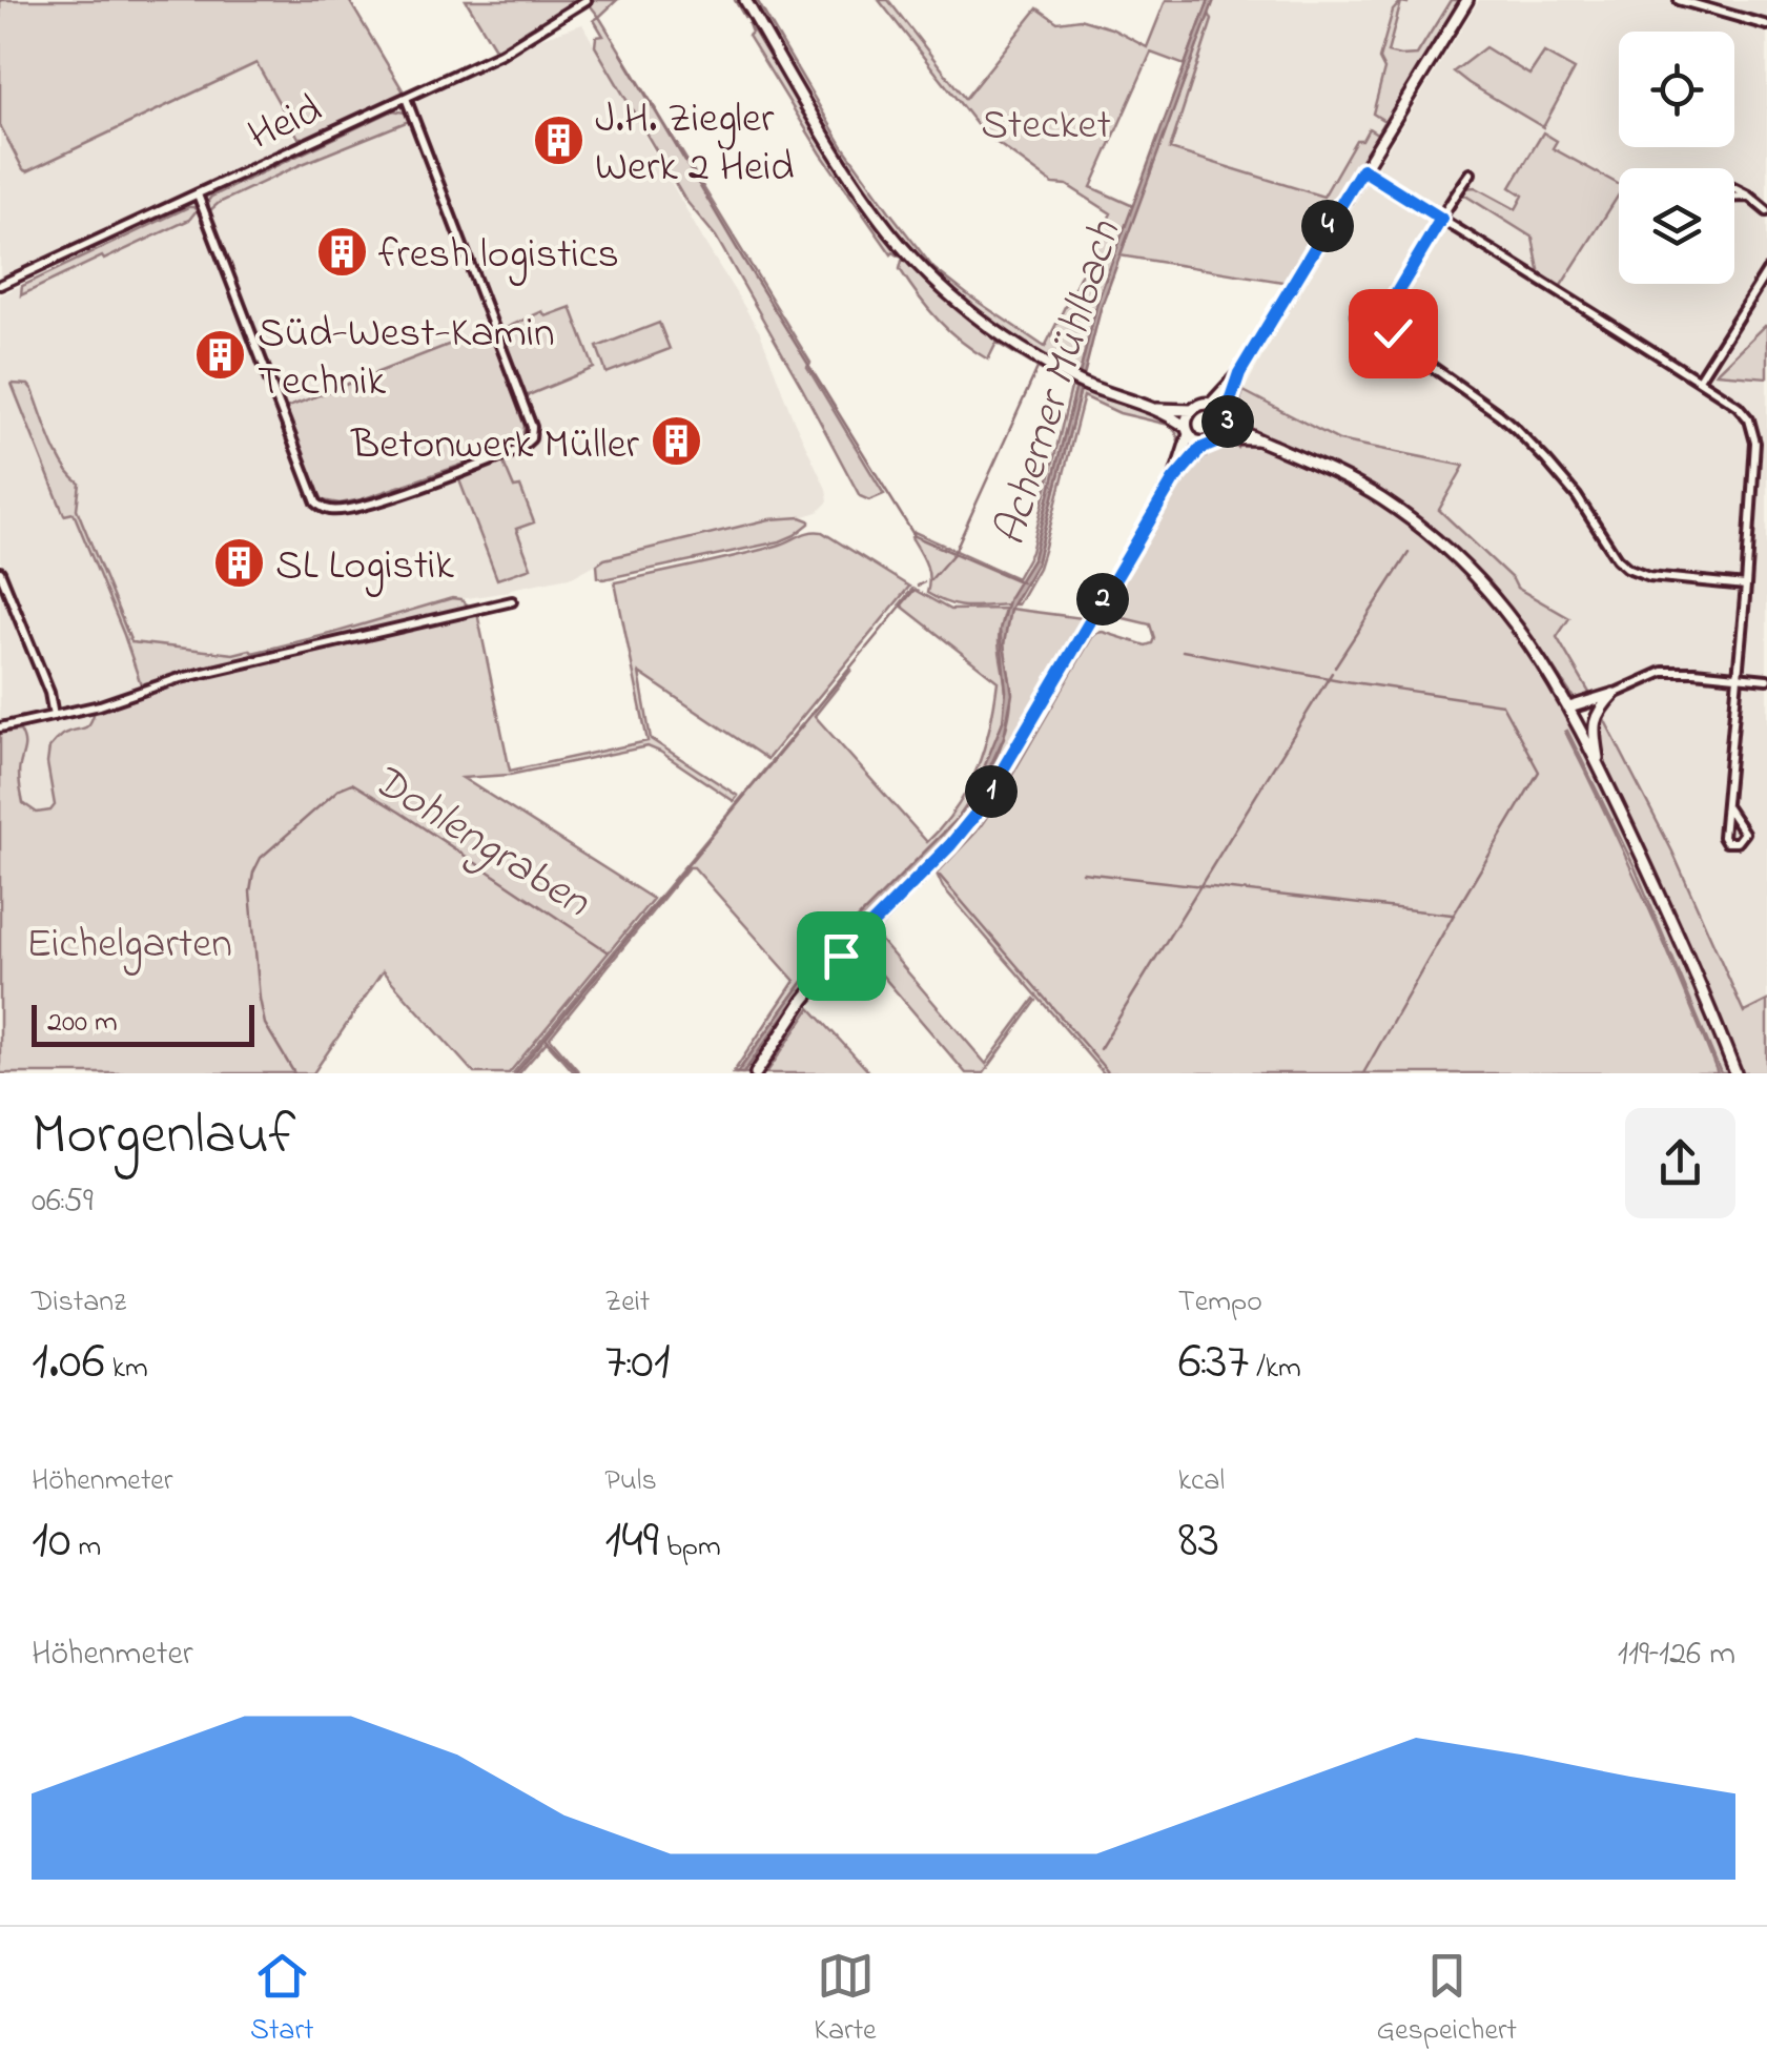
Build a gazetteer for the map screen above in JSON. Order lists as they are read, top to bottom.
{
  "streets": {
    "street": ["Heid"]
  },
  "water": ["Acherner Mühlbach", "Dohlengraben"],
  "parks": ["Stecket", "Eichelgarten"],
  "places": {
    "building": [
      "J.H. Ziegler Werk 2 Heid",
      "fresh logistics",
      "Süd-West-Kamin Technik",
      "Betonwerk Müller",
      "SL Logistik"
    ]
  },
  "scale_bar": "200 m",
  "page": {
    "pins": [
      "4",
      "3",
      "2",
      "1"
    ],
    "scale": "200 m",
    "heading": ["Morgenlauf", "06:59"],
    "stats": [
      ["Distanz", "1.06 km"],
      ["Zeit", "7:01"],
      ["Tempo", "6:37 /km"],
      ["Höhenmeter", "10 m"],
      ["Puls", "149 bpm"],
      ["kcal", "83"]
    ],
    "chart": ["Höhenmeter", "119–126 m"],
    "tabs": ["Start", "Karte", "Gespeichert"]
  }
}
